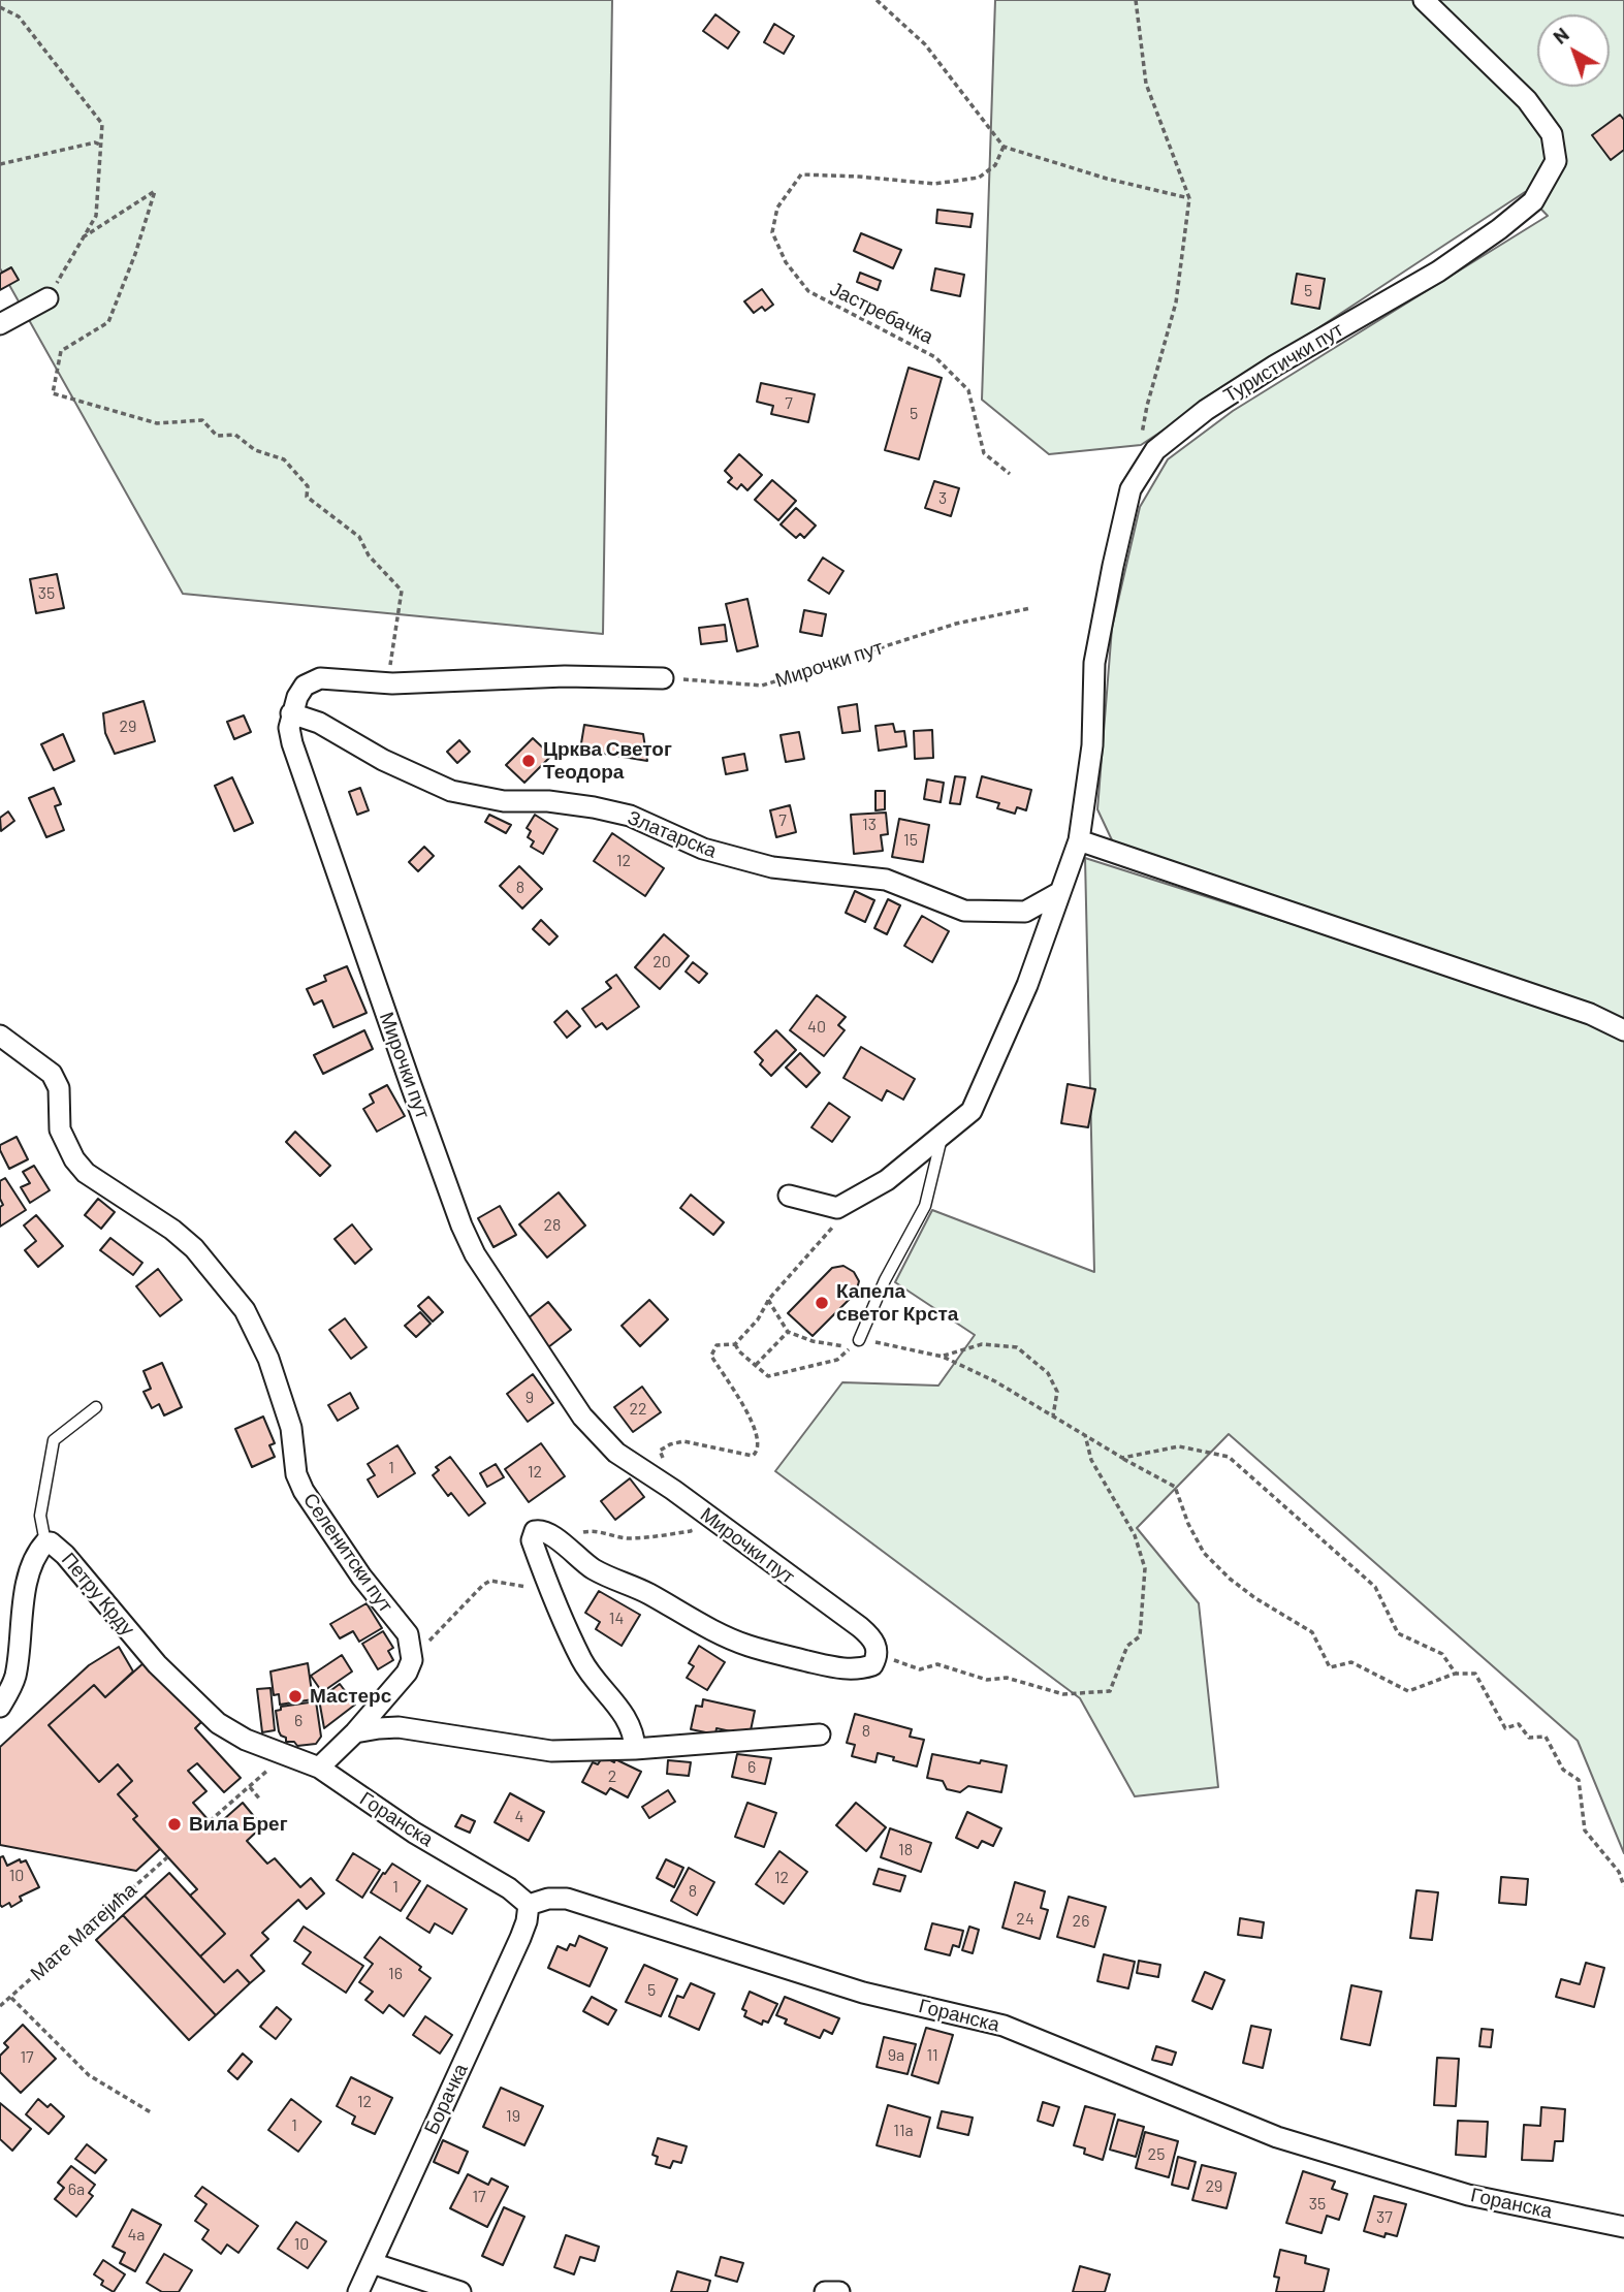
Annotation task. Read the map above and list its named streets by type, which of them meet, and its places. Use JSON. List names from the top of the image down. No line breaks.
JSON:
{"streets":{"street":["Туристички пут","Мирочки пут","Златарска","Селенитски пут","Петру Крду","Горанска","Борачка"],"path":["Јастребачка","Мате Матејића"]},"crossings":[["Туристички пут","Златарска"],["Мирочки пут","Златарска"],["Горанска","Борачка"]],"places":["Црква Светог Теодора","Капела светог Крста","Мастерс","Вила Брег"],"house_numbers":["5","7","5","3","35","29","7","13","15","12","8","20","40","28","9","22","1","12","14","6","8","6","2","4","18","10","12","1","8","24","26","16","5","9a","11","17","12","19","1","11a","25","29","6a","17","35","37","4a","10"],"north":"top left"}
